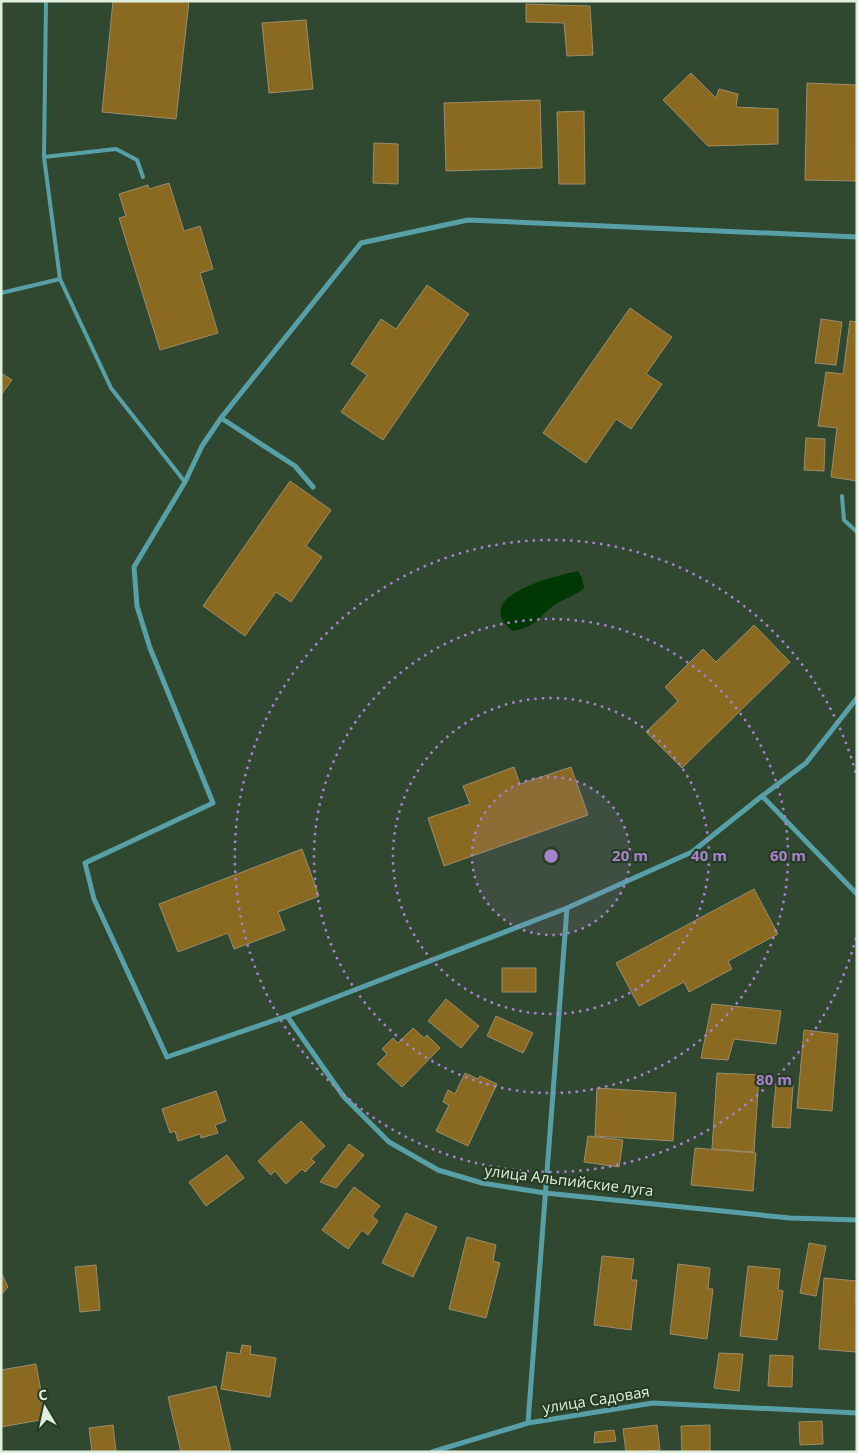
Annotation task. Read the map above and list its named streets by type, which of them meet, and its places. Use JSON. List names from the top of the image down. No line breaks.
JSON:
{"streets":{"street":["улица Альпийские луга","улица Садовая"]},"north":"top","rings":["20 m","40 m","60 m","80 m"]}
